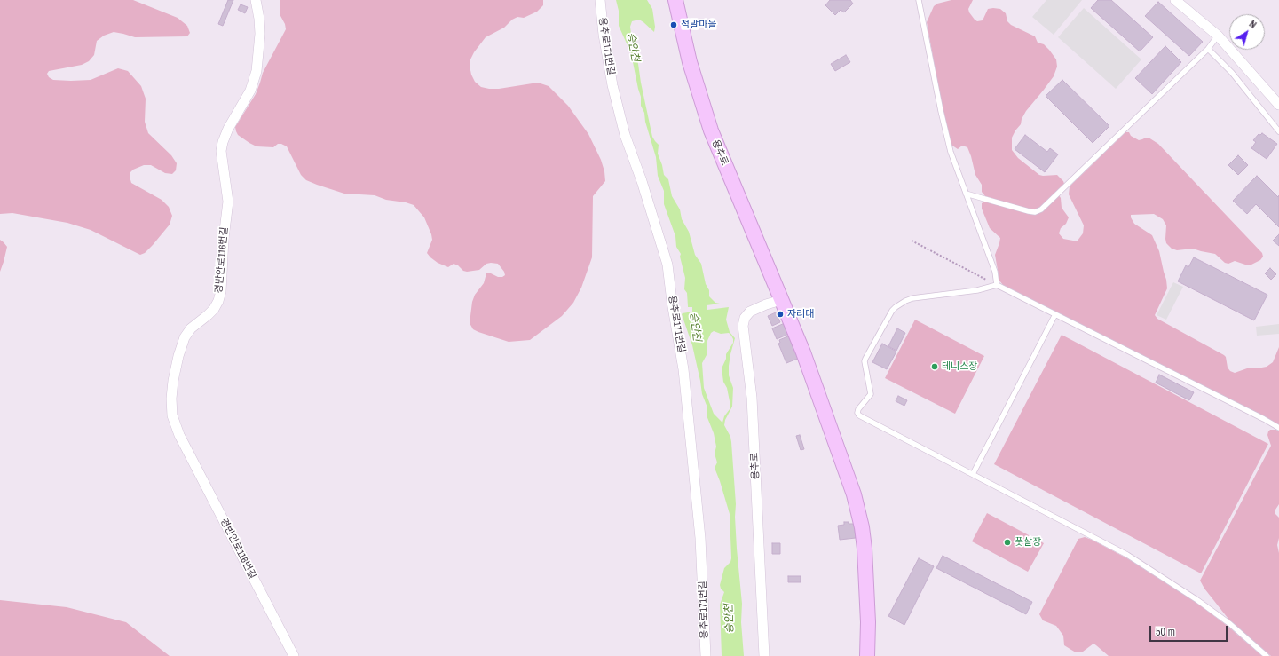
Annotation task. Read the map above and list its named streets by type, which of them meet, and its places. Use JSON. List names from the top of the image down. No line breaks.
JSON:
{"streets":{"street":["용추로171번길","용추로","경반안로116번길"]},"water":["승안천"],"places":["점말마을","자리대","테니스장","풋살장"],"scale_bar":"50 m","north":"top right"}
